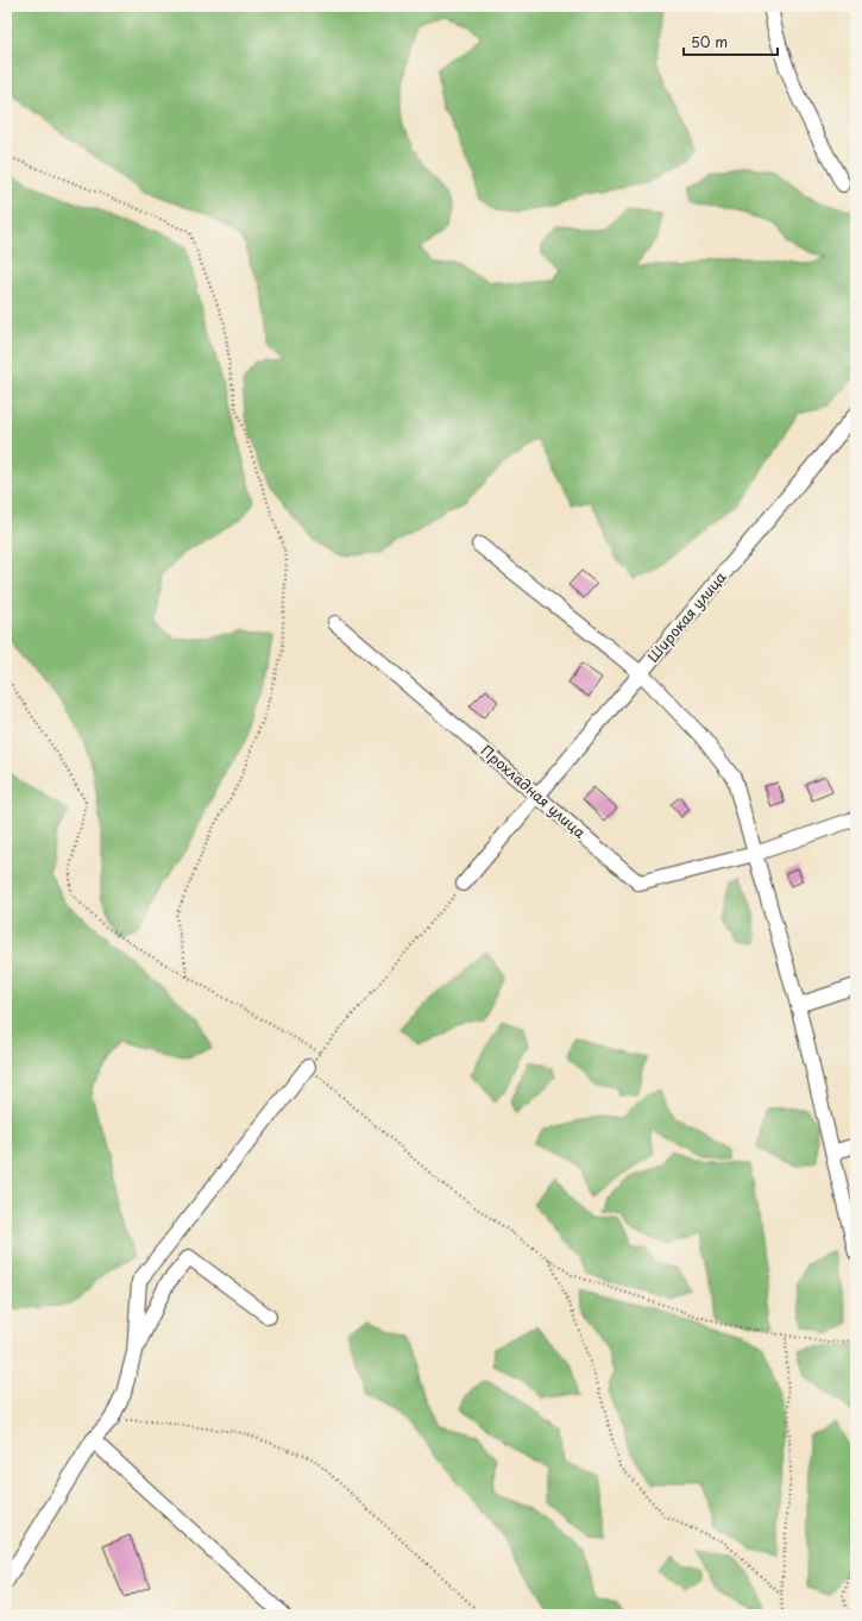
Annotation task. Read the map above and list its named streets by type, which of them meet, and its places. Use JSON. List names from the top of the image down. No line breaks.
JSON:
{"streets":{"street":["Широкая улица","Прохладная улица"]},"crossings":[["Широкая улица","Прохладная улица"]],"scale_bar":"50 m"}
